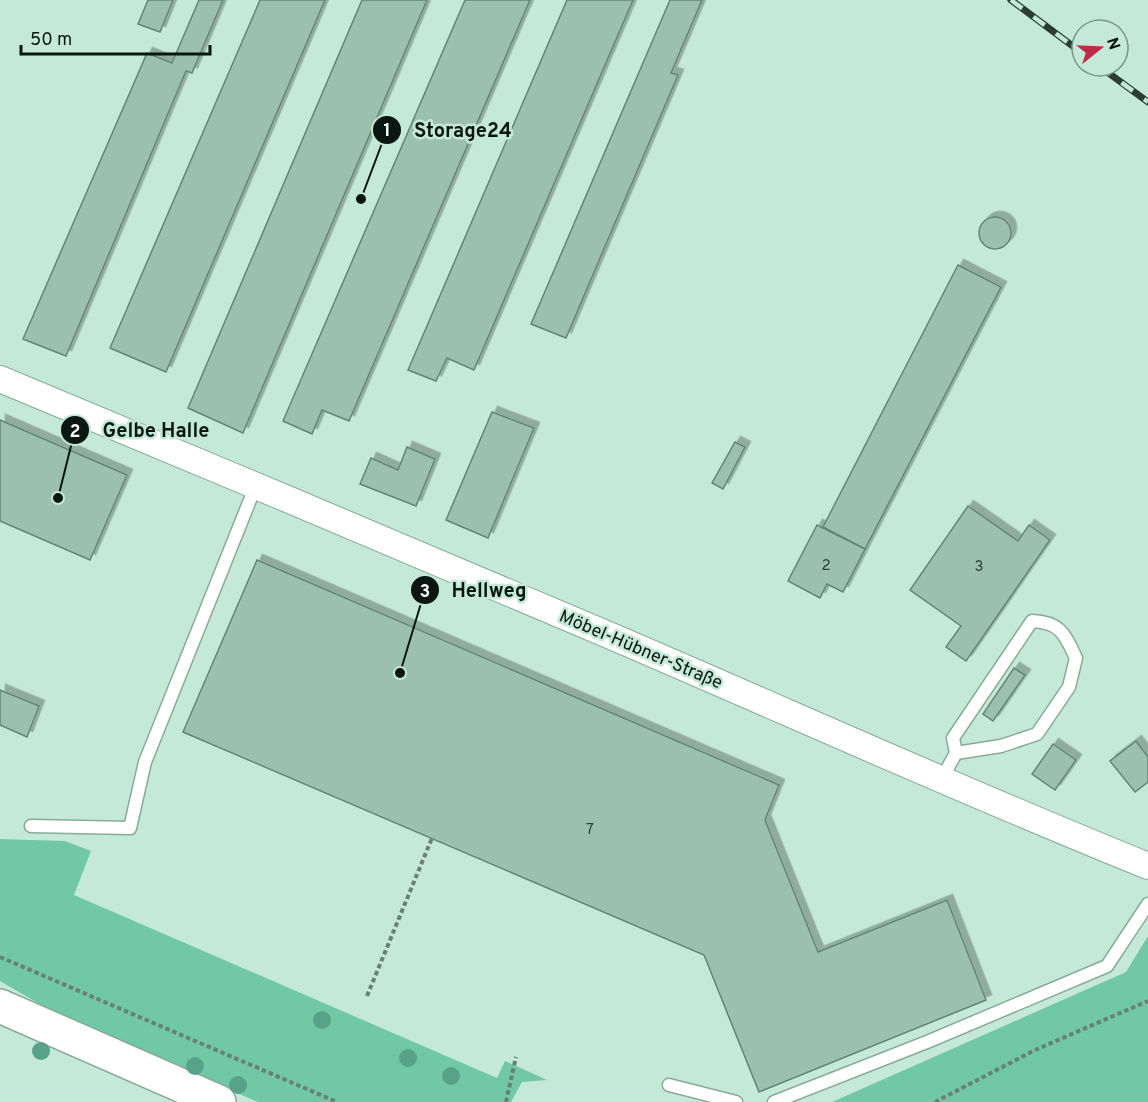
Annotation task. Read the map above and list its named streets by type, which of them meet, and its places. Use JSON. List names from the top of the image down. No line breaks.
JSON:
{"streets":{"street":["Möbel-Hübner-Straße"]},"places":["Storage24","Gelbe Halle","Hellweg"],"house_numbers":["2","3","7"],"scale_bar":"50 m","north":"right"}
